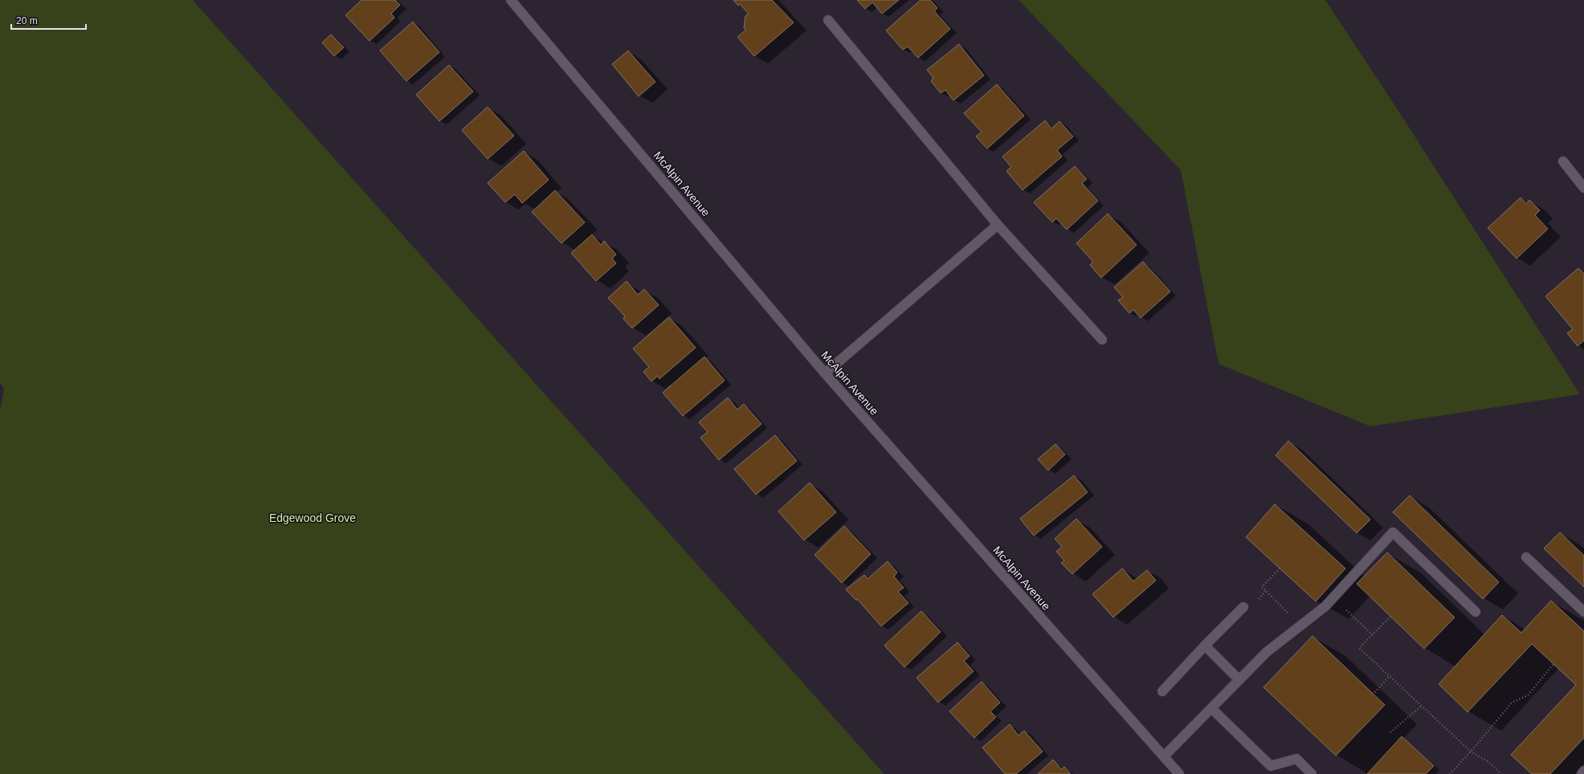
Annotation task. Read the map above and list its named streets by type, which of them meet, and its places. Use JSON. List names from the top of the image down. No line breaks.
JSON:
{"streets":{"street":["McAlpin Avenue"]},"parks":["Edgewood Grove"],"scale_bar":"20 m"}
